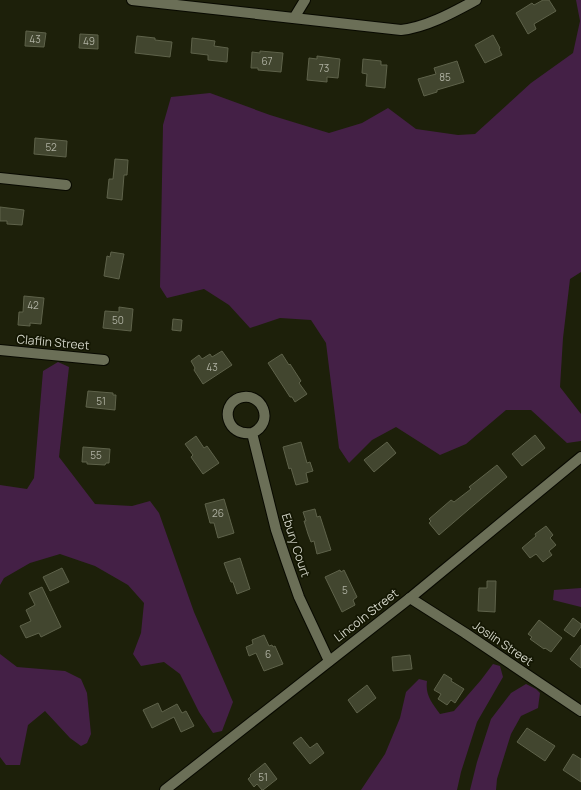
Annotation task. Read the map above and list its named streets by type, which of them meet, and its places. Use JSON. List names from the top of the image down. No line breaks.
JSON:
{"streets":{"street":["Claflin Street","Ebury Court","Lincoln Street","Joslin Street"]},"crossings":[["Ebury Court","Lincoln Street"],["Lincoln Street","Joslin Street"]],"house_numbers":["43","49","67","73","85","52","42","50","43","51","55","26","5","6","51"]}
